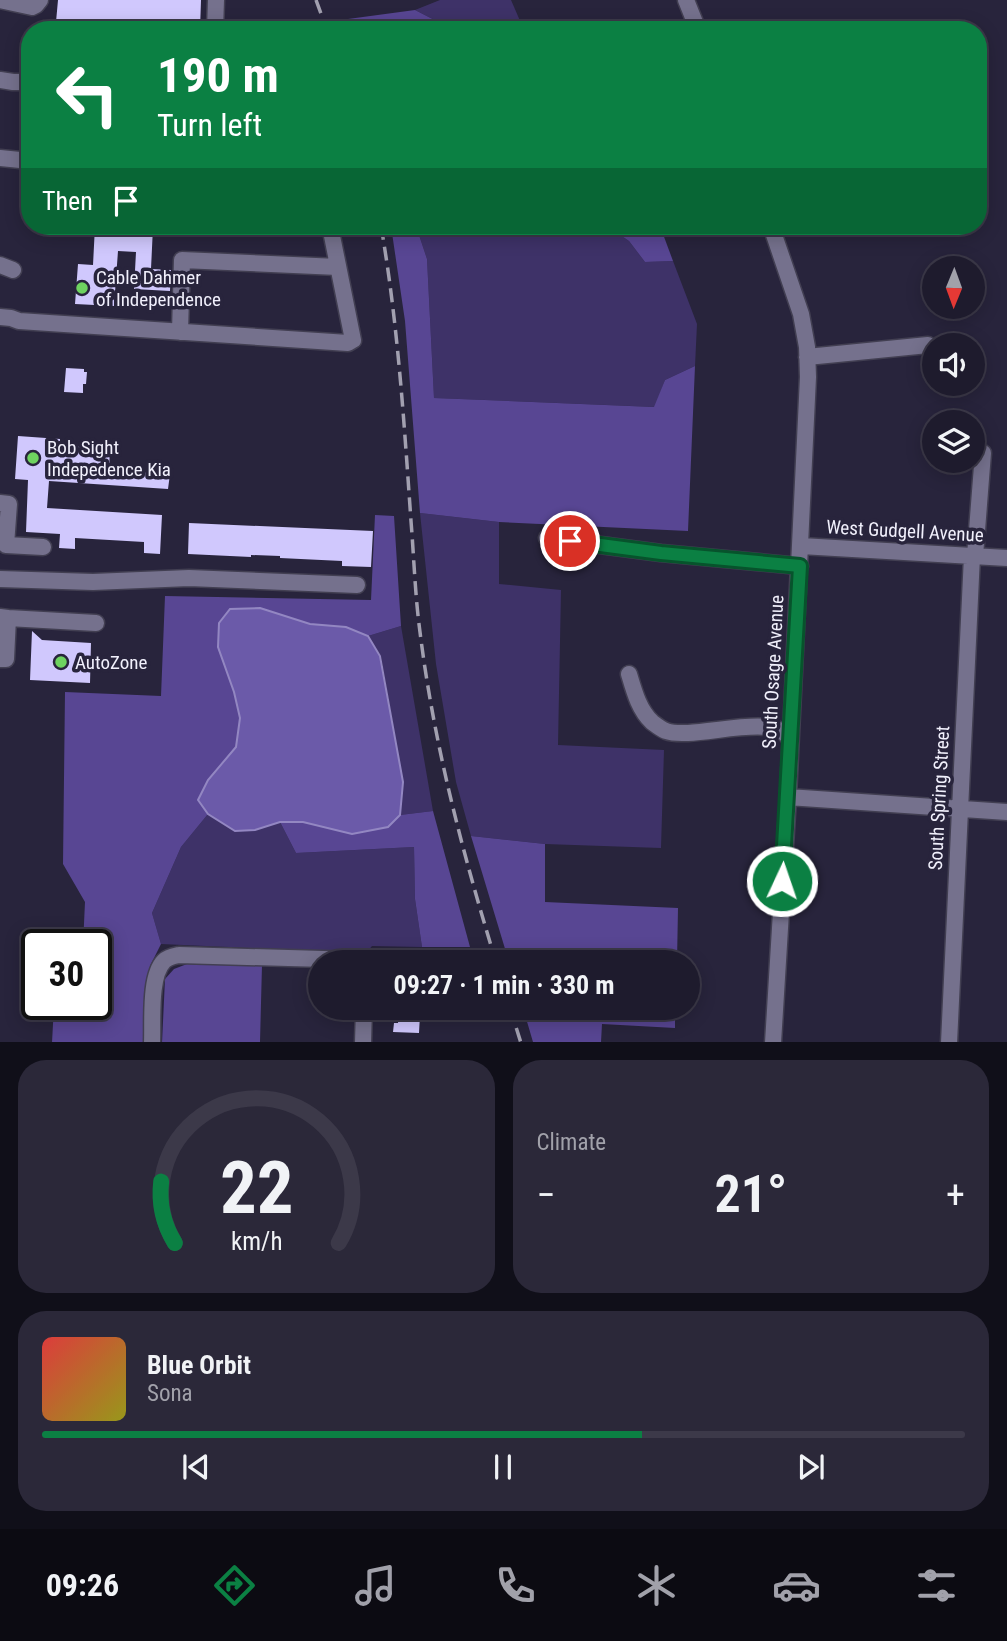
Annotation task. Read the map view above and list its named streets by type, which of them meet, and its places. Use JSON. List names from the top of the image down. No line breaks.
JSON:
{"streets":{"street":["West Gudgell Avenue","South Osage Avenue","South Spring Street"]},"crossings":[["West Gudgell Avenue","South Osage Avenue"],["West Gudgell Avenue","South Spring Street"]],"places":["Cable Dahmer of Independence","Bob Sight Indepedence Kia","AutoZone"],"north":"bottom","page":{"turn":["190 m","Turn left"],"then":"Then","limit":"30","trip":"09:27 · 1 min · 330 m","tile":"Climate","heat":["−","21°","+"],"song":["Blue Orbit","Sona"],"tabs":"09:26","gauge":["22","km/h"]}}
